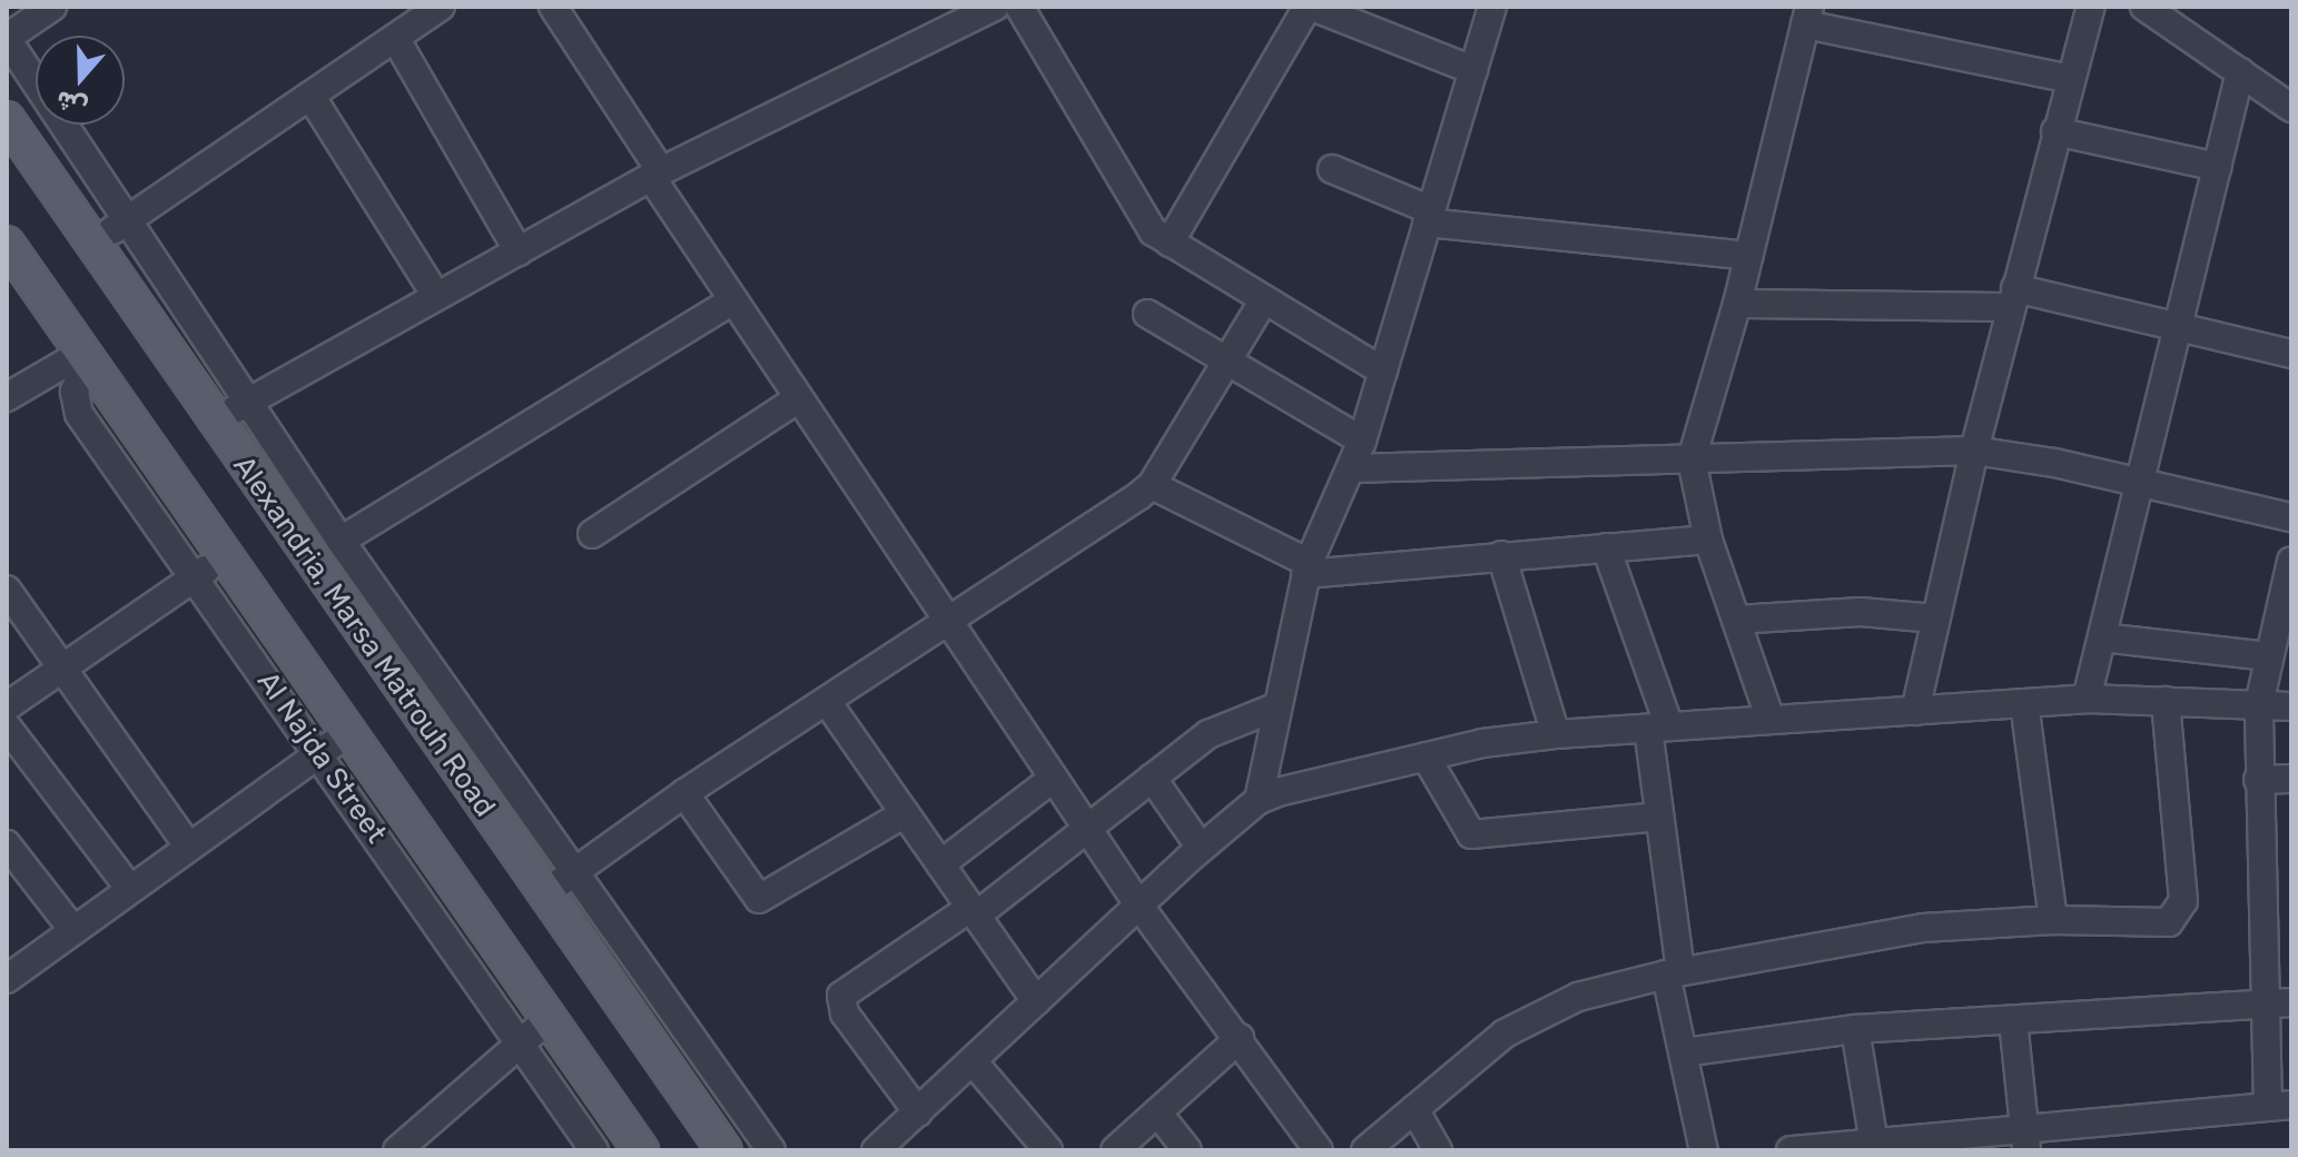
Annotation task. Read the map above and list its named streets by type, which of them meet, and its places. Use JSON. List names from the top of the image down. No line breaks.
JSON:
{"streets":{"main road":["Alexandria, Marsa Matrouh Road"],"street":["Al Najda Street"]},"north":"bottom"}
